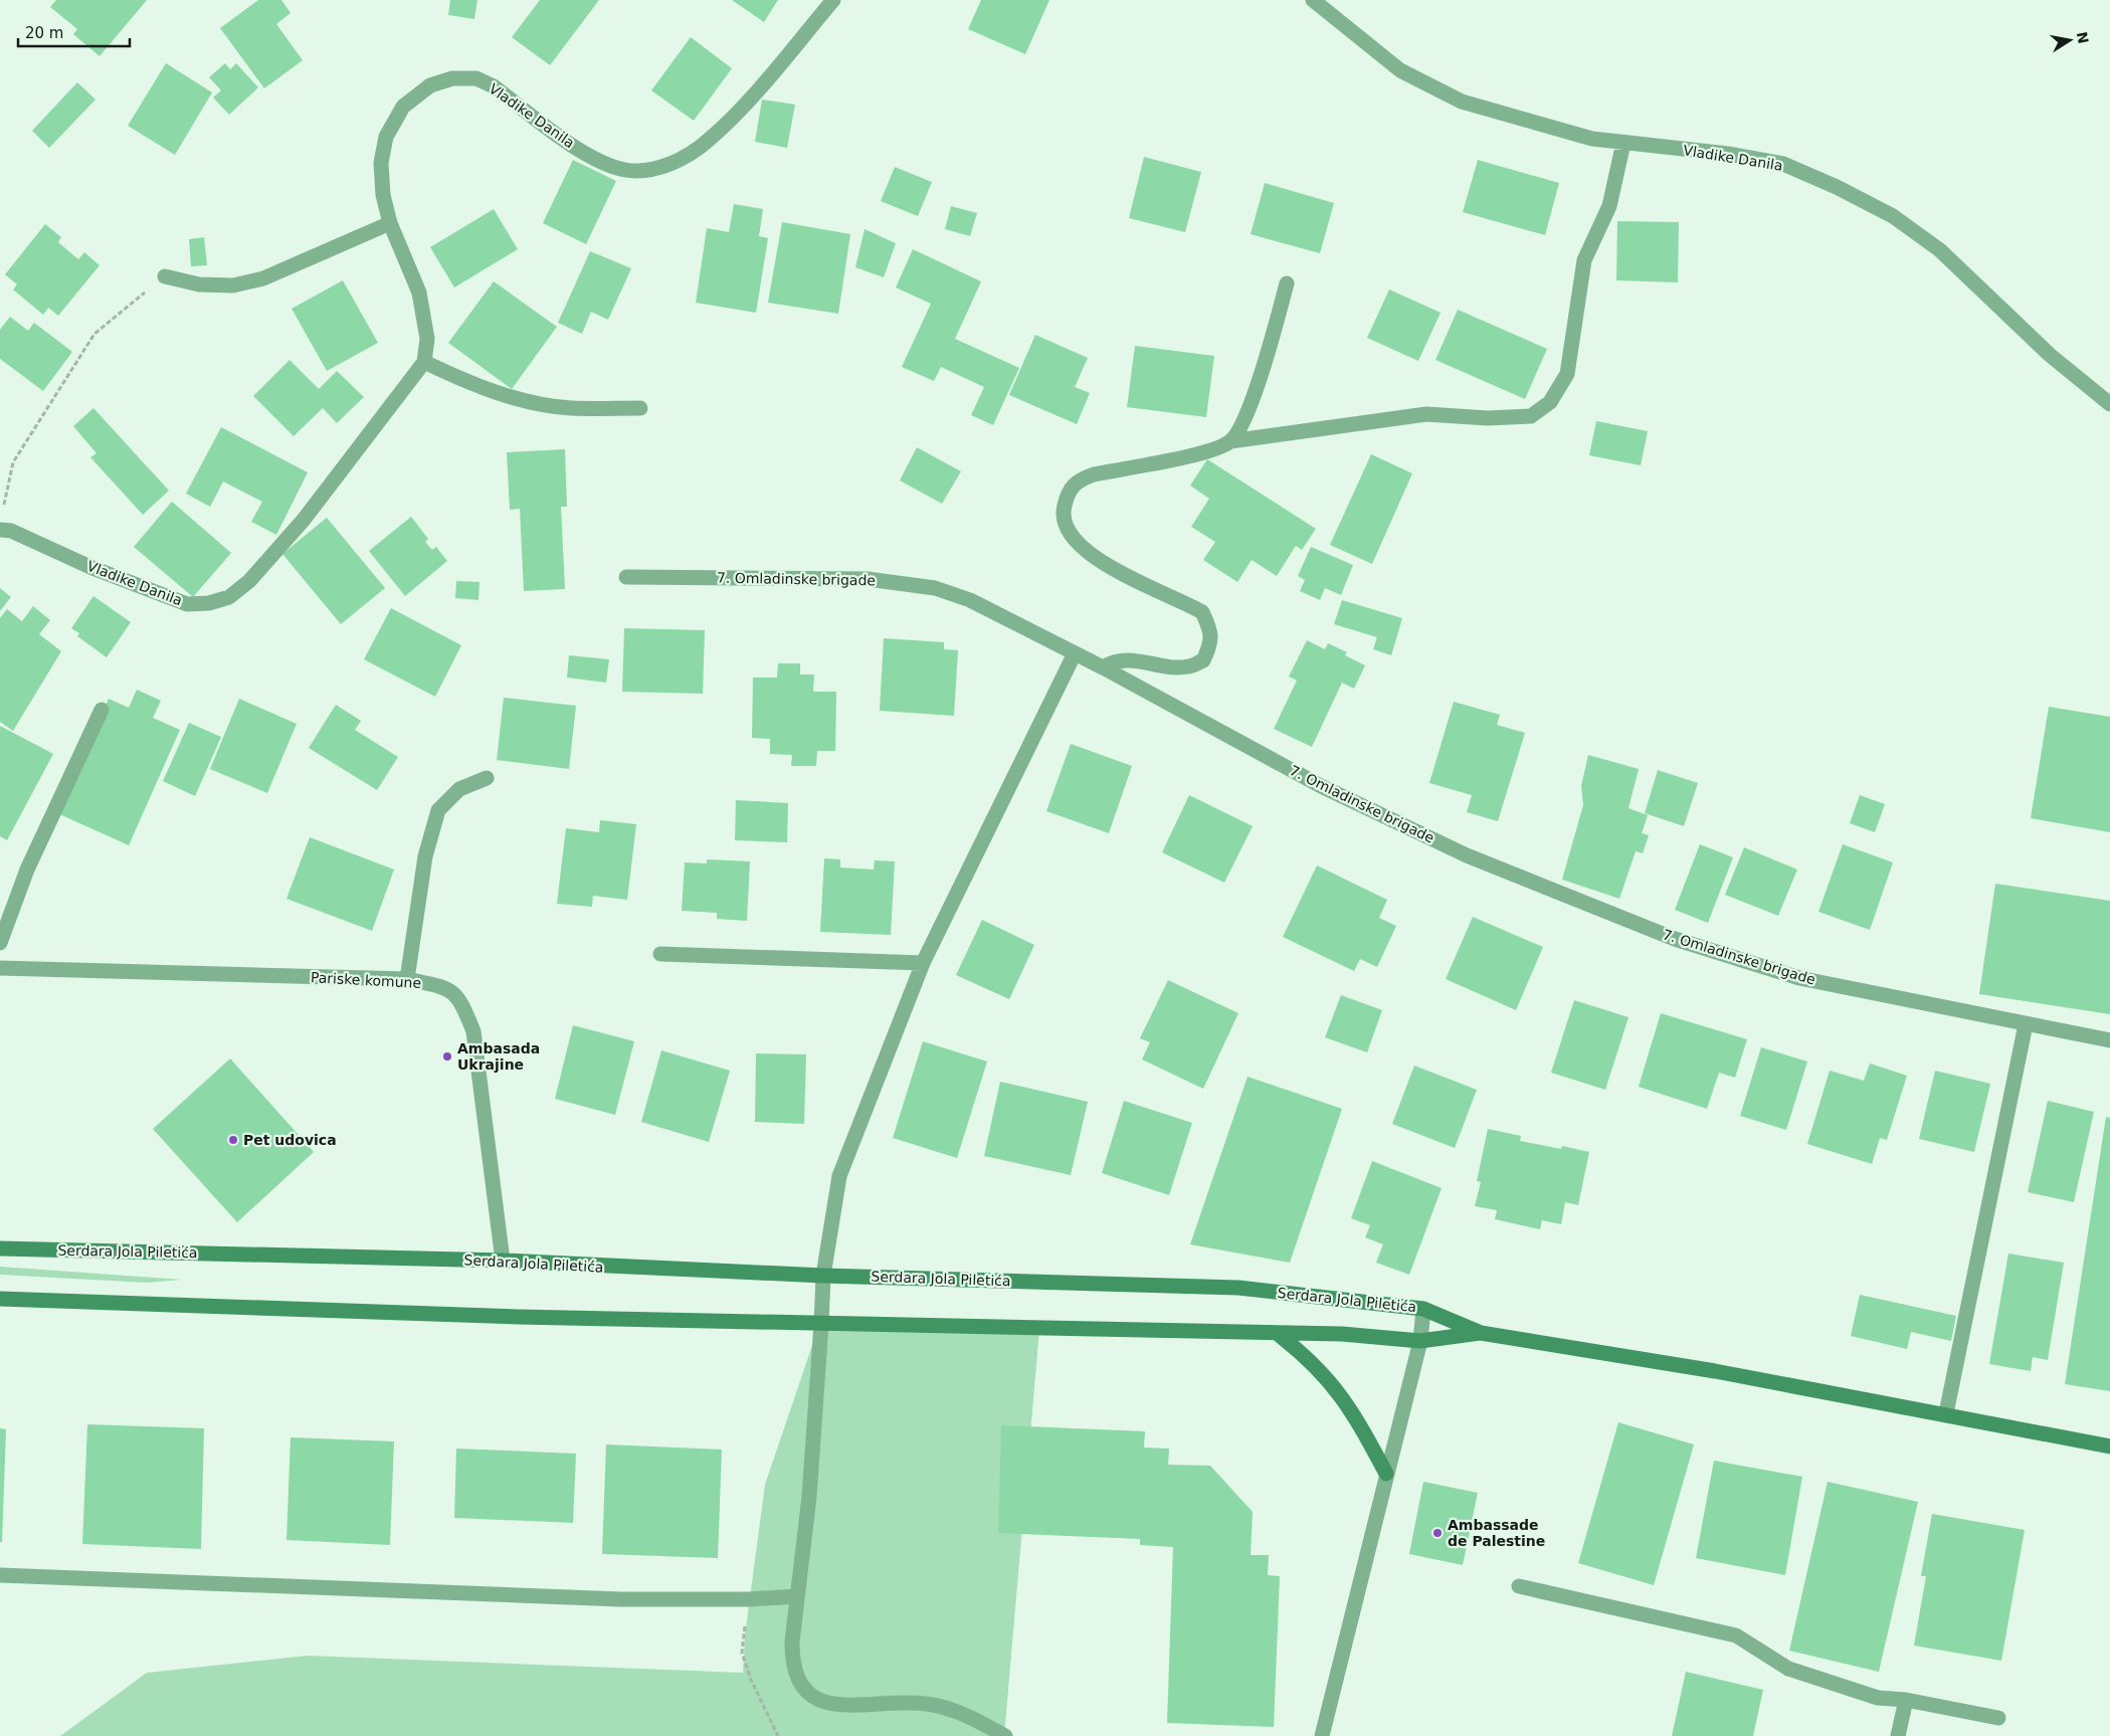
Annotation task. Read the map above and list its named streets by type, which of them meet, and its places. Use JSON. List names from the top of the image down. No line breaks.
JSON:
{"streets":{"main road":["Serdara Jola Piletića"],"street":["Vladike Danila","7. Omladinske brigade","Pariske komune"]},"crossings":[["Pariske komune","Serdara Jola Piletića"]],"places":["Ambasada Ukrajine","Pet udovica","Ambassade de Palestine"],"scale_bar":"20 m","north":"right"}
